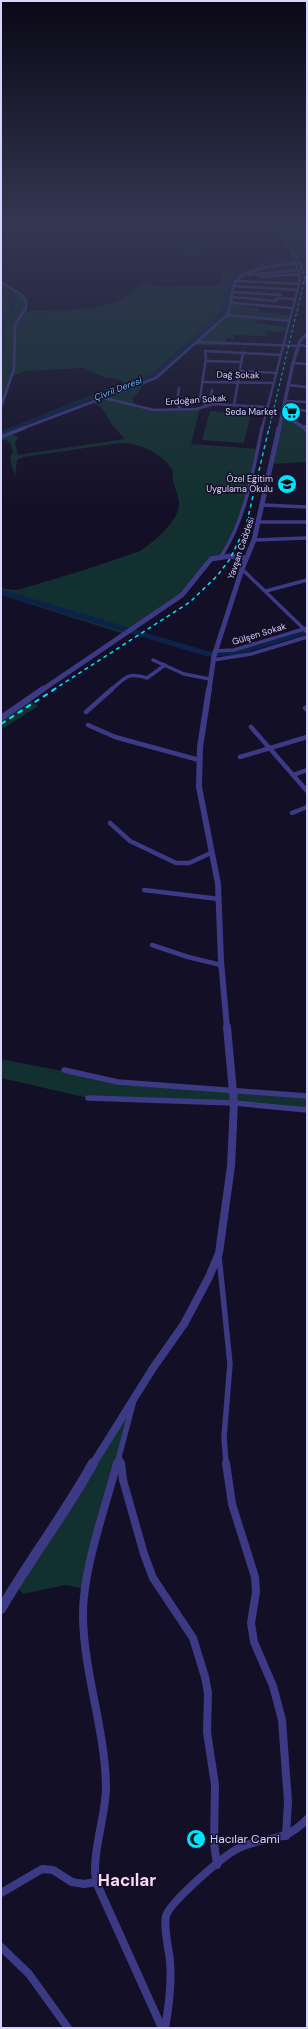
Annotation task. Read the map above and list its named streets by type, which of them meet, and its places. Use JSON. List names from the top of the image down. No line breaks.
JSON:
{"streets":{"street":["Dağ Sokak","Erdoğan Sokak","Yavşan Caddesi","Gülşen Sokak"]},"crossings":[["Yavşan Caddesi","Gülşen Sokak"]],"districts":["Hacılar"],"water":["Çivril Deresi"],"places":{"supermarket":["Seda Market"],"school or university":["Özel Eğitim Uygulama Okulu"],"mosque":["Hacılar Cami"]}}
